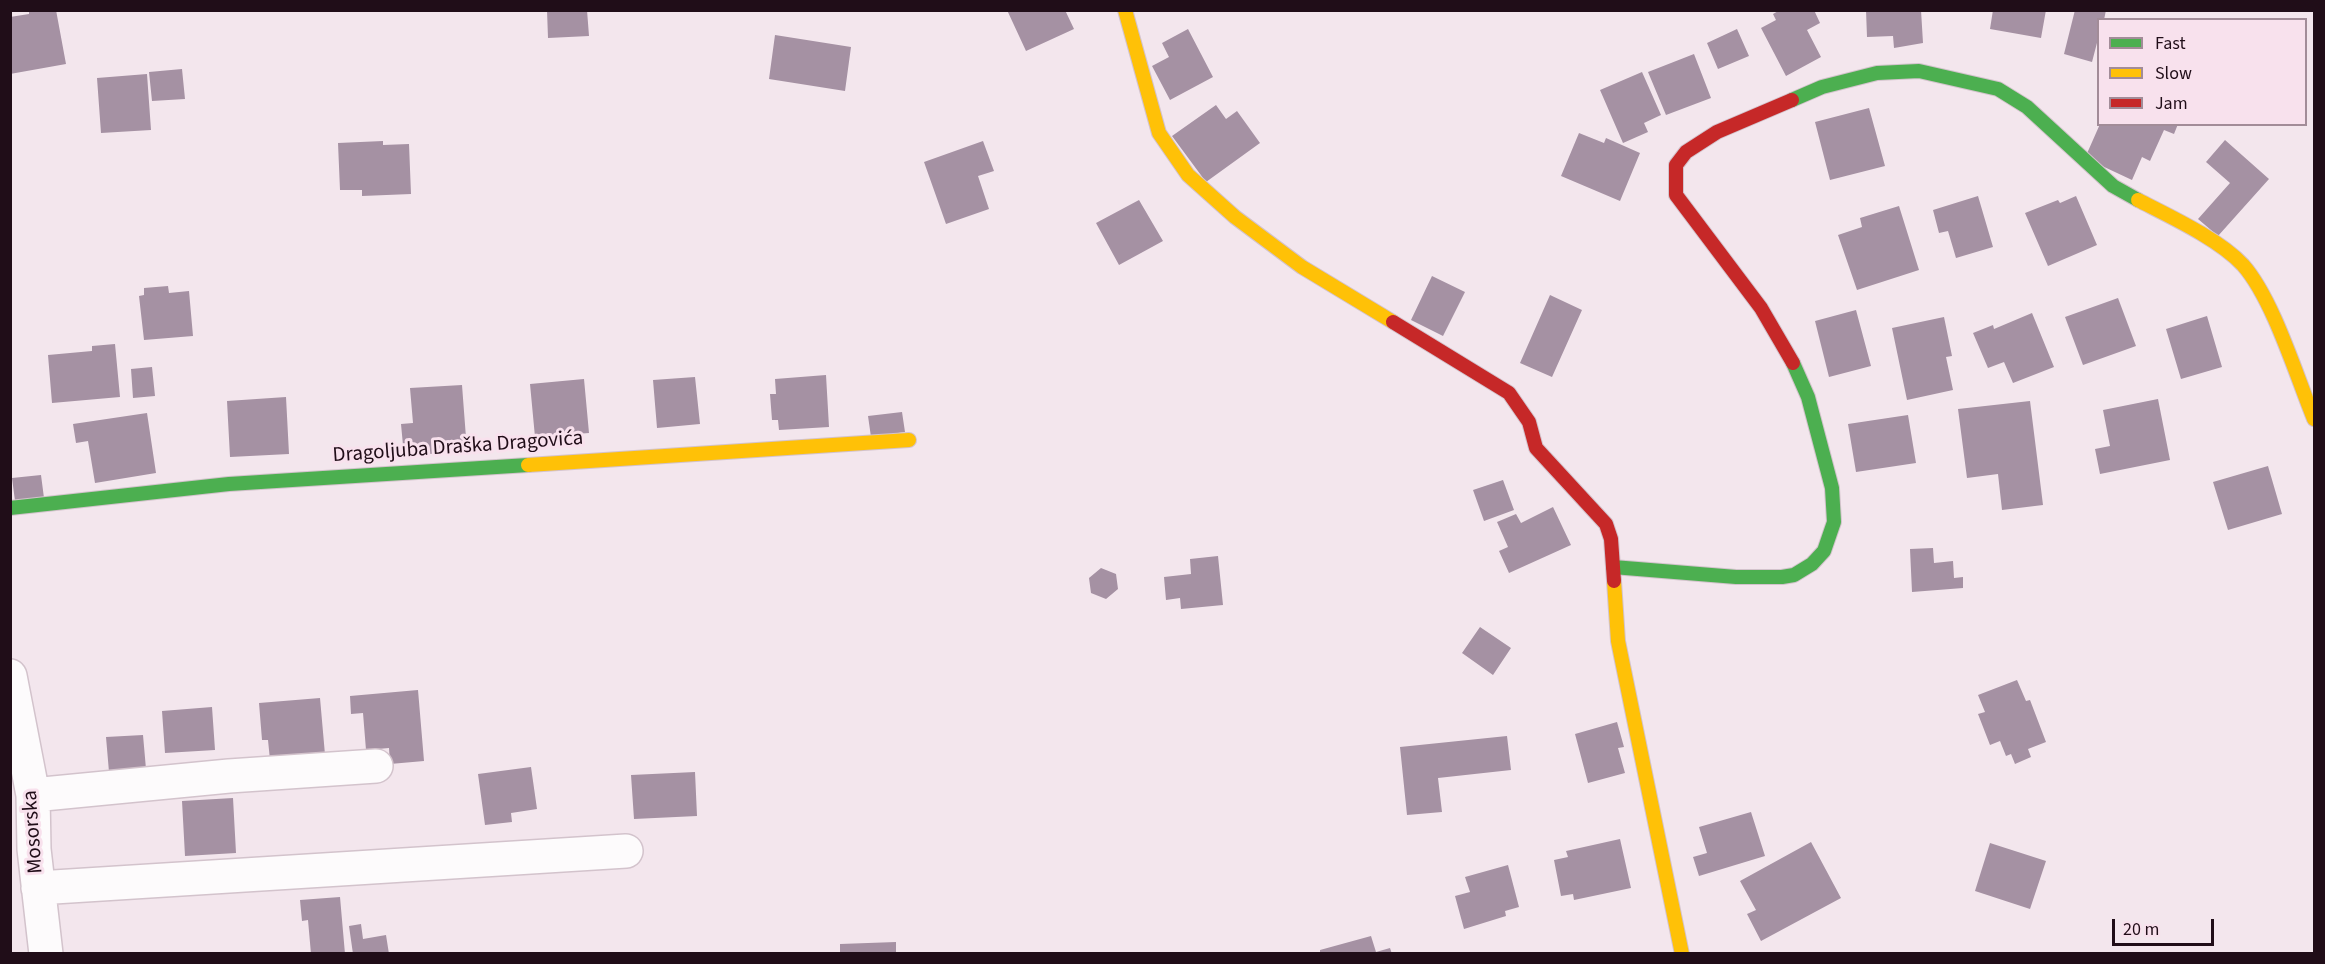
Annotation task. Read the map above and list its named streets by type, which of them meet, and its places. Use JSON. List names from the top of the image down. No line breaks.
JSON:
{"streets":{"street":["Dragoljuba Draška Dragovića","Mosorska"]},"legend":["Fast","Slow","Jam"],"scale_bar":"20 m"}
